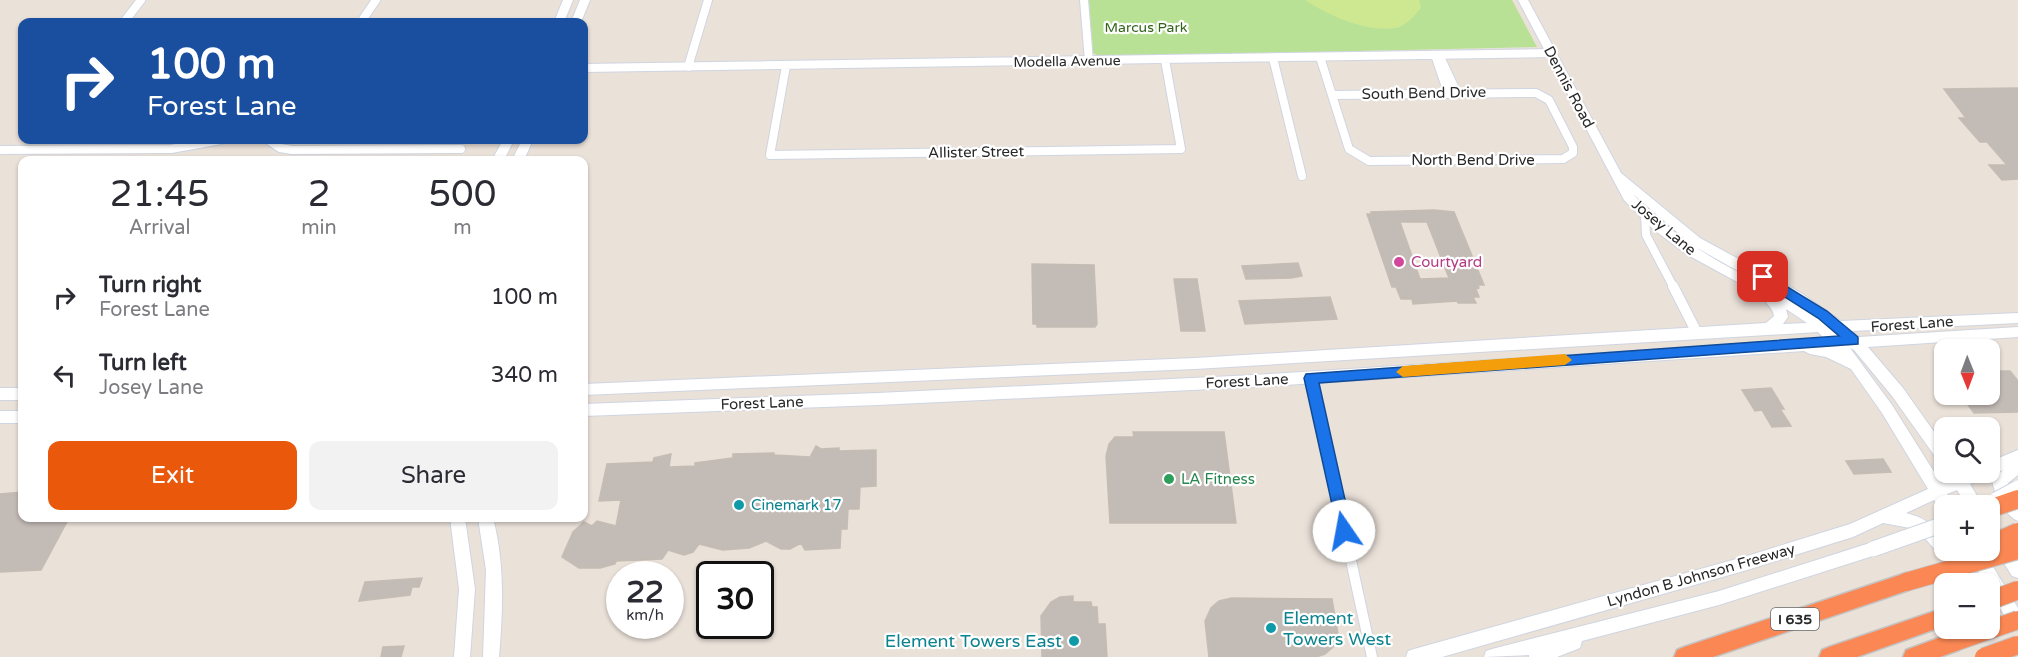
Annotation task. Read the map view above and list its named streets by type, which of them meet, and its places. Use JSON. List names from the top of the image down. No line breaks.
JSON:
{"streets":{"highway":["I 635"],"main road":["Dennis Road","Josey Lane","Forest Lane","Lyndon B Johnson Freeway"],"street":["Modella Avenue","South Bend Drive","Allister Street","North Bend Drive"]},"crossings":[["Modella Avenue","Dennis Road"],["Modella Avenue","Allister Street"],["Dennis Road","Josey Lane"],["South Bend Drive","North Bend Drive"],["Josey Lane","Forest Lane"]],"parks":["Marcus Park"],"places":["Courtyard","LA Fitness","Cinemark 17","Element Towers West","Element Towers East"],"north":"bottom","page":{"turn":["100 m","Forest Lane"],"eta":["21:45","Arrival","2","min","500","m"],"list":[{"name":"Turn right","note":"Forest Lane","value":"100 m"},{"name":"Turn left","note":"Josey Lane","value":"340 m"}],"map_buttons":["+","−"],"buttons":["Exit","Share"],"speed":"22 km/h","limit":"30"}}
